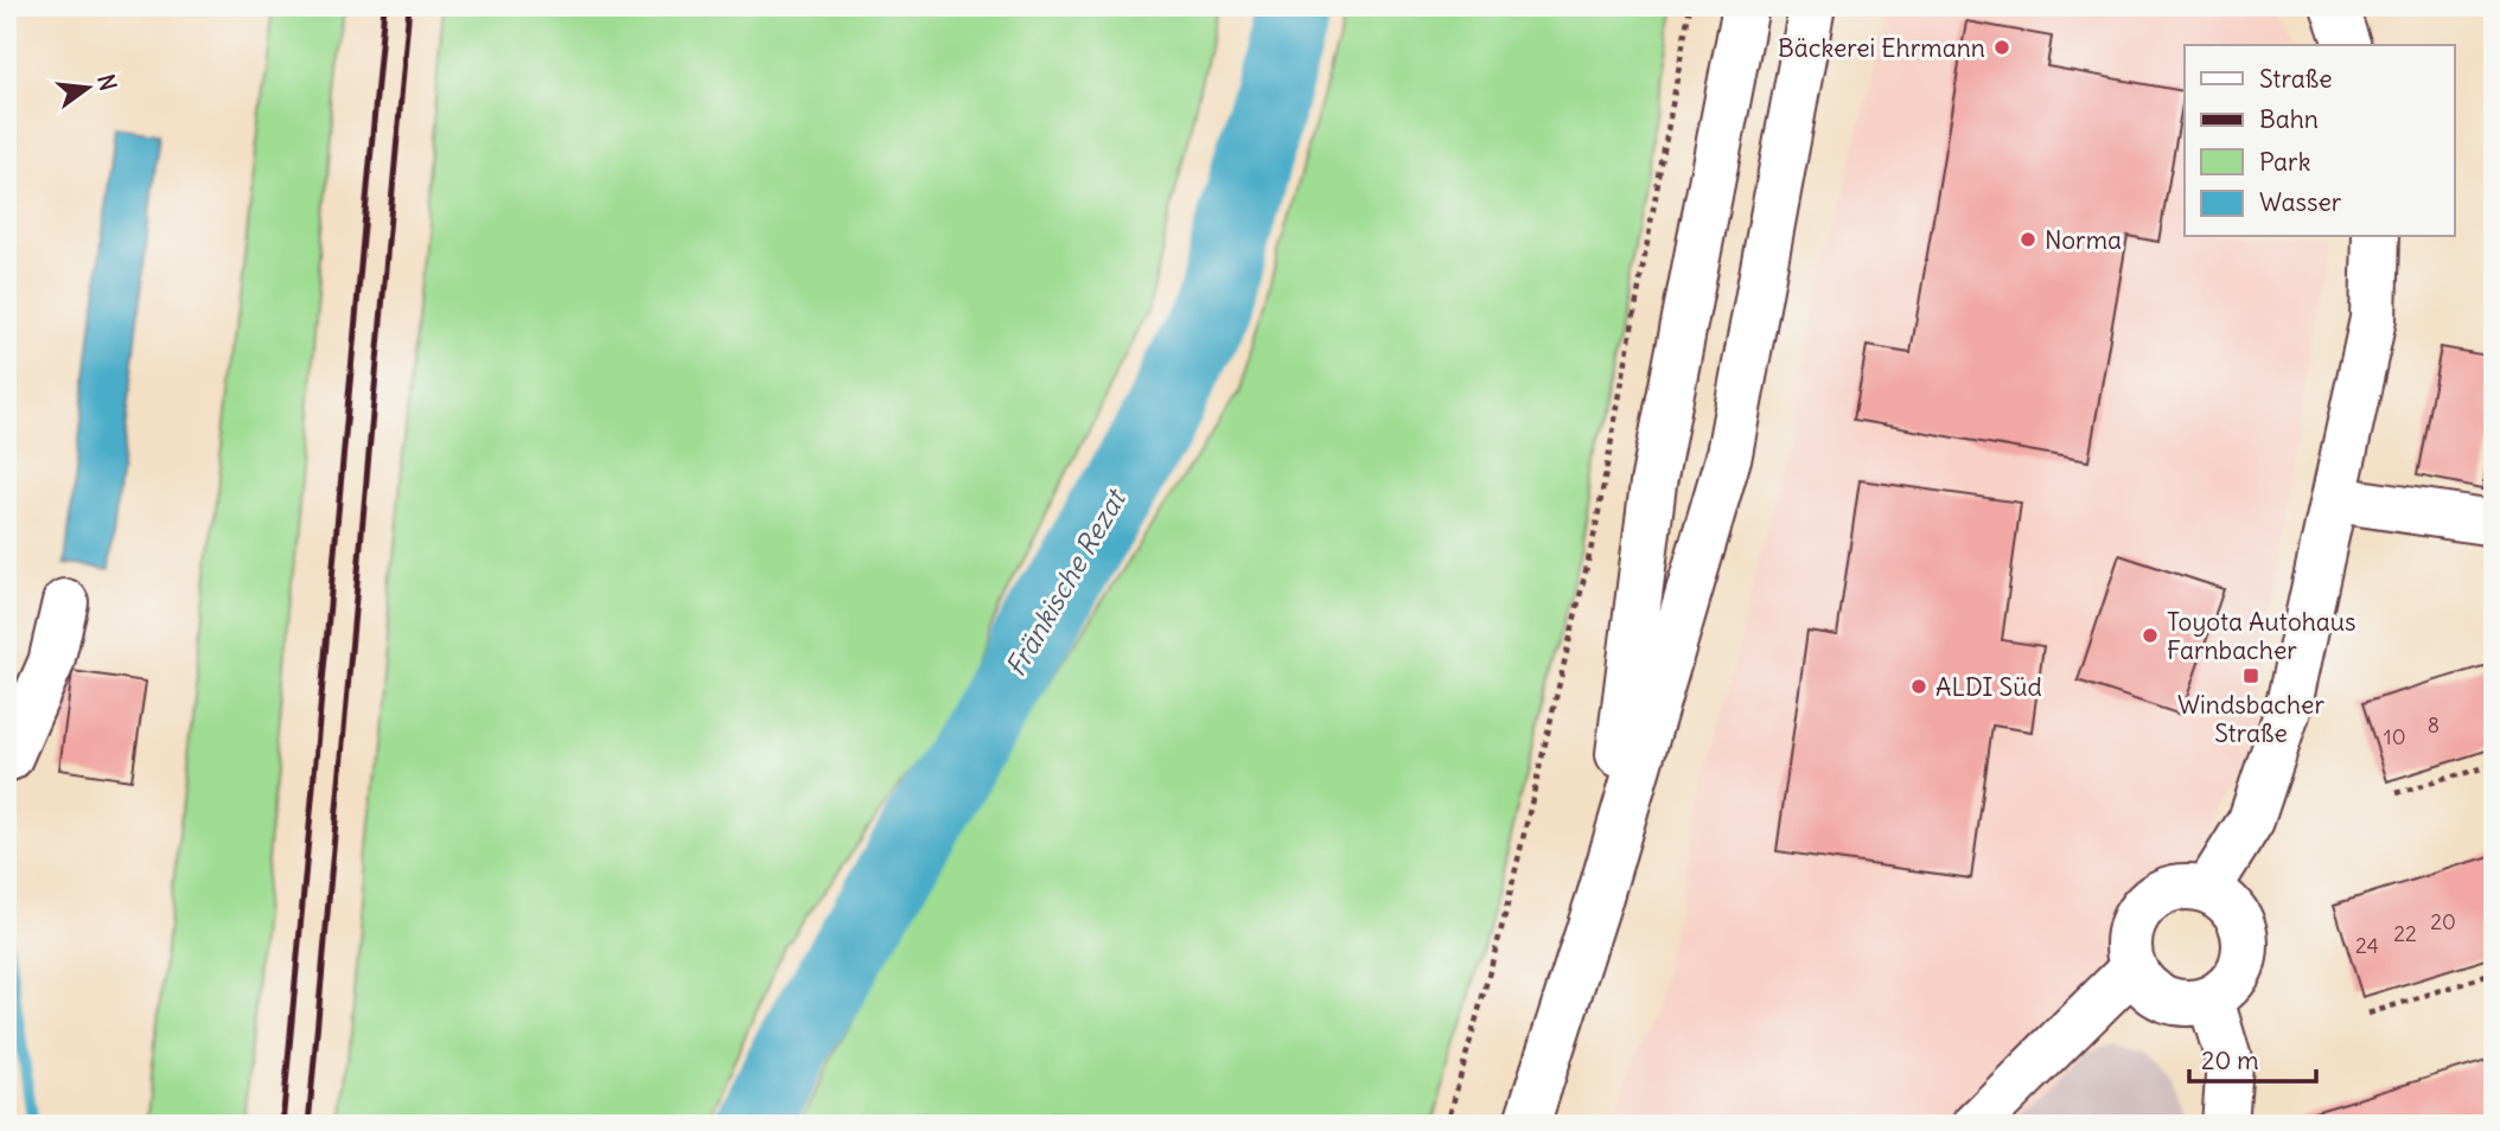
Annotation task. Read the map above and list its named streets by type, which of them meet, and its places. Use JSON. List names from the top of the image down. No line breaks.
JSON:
{"water":["Fränkische Rezat"],"places":{"other":["Bäckerei Ehrmann","Norma","Toyota Autohaus Farnbacher","ALDI Süd"],"transit":["Windsbacher Straße"]},"house_numbers":["8","10","20","22","24"],"legend":["Straße","Bahn","Park","Wasser"],"scale_bar":"20 m","north":"right"}
